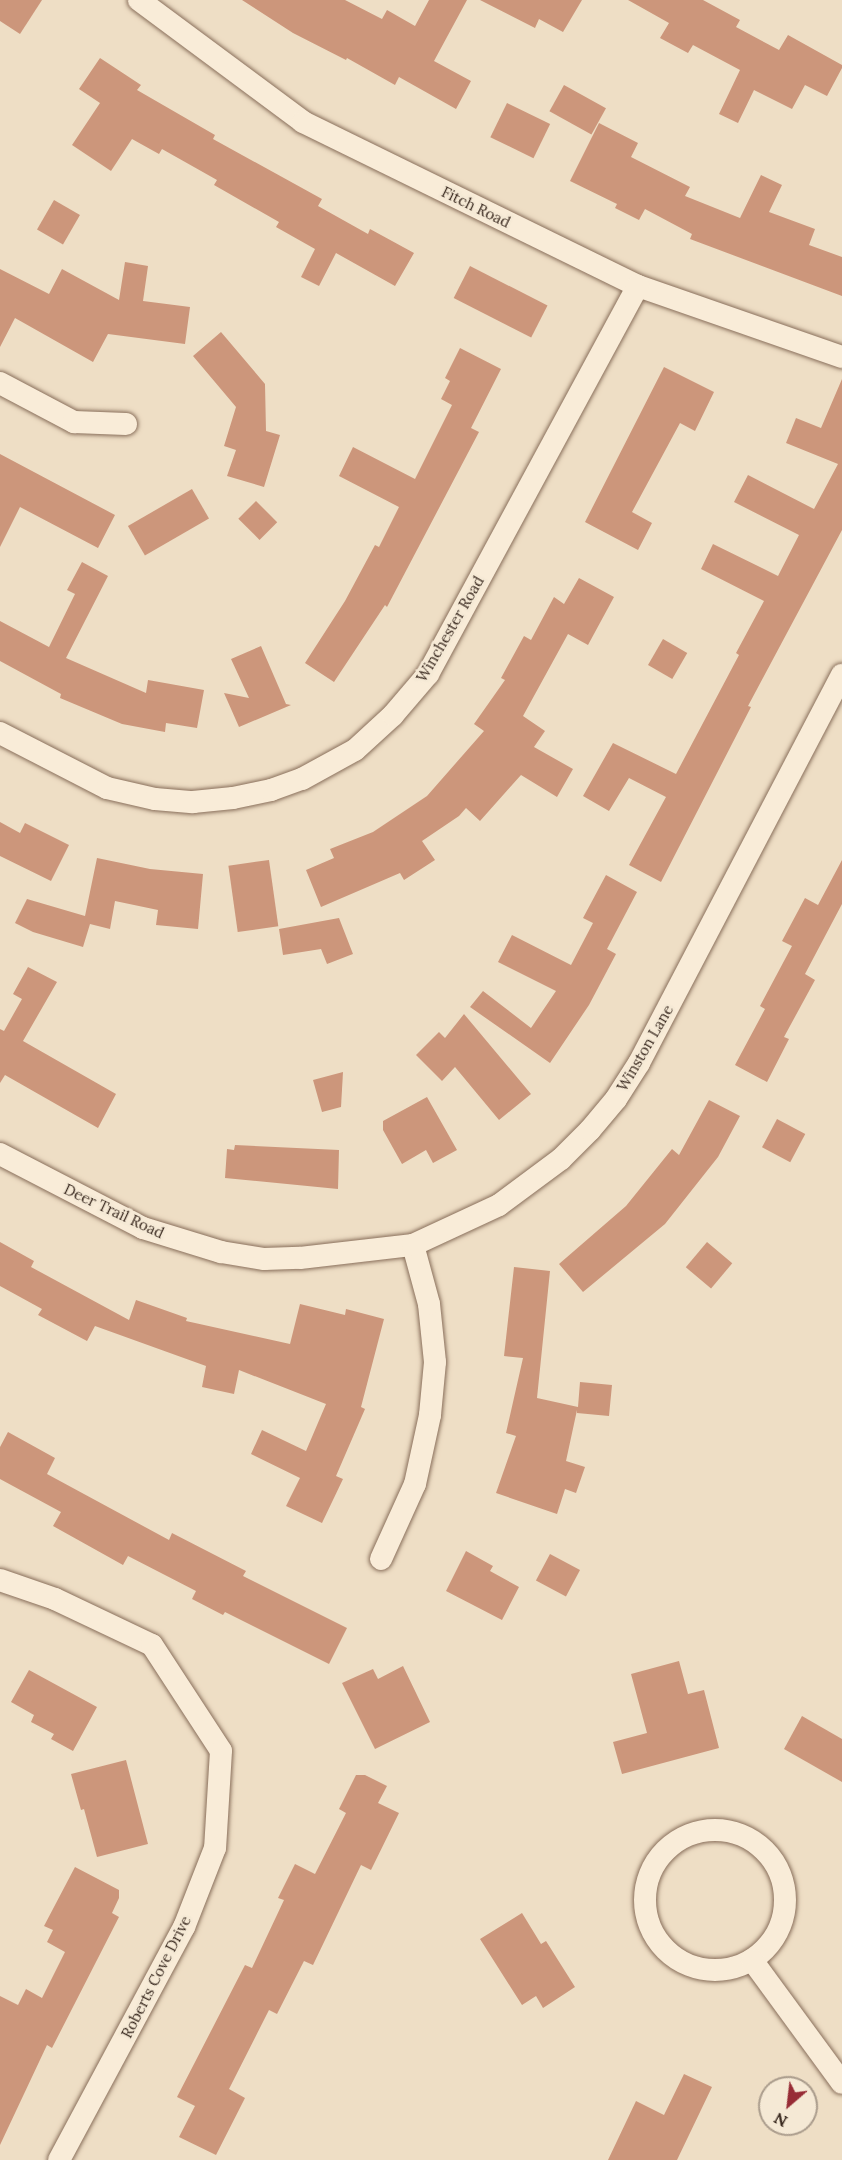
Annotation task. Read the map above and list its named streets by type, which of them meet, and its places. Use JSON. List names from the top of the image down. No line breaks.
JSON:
{"streets":{"street":["Fitch Road","Winchester Road","Winston Lane","Deer Trail Road","Roberts Cove Drive"]},"crossings":[["Fitch Road","Winchester Road"],["Winston Lane","Deer Trail Road"]],"north":"bottom left"}
